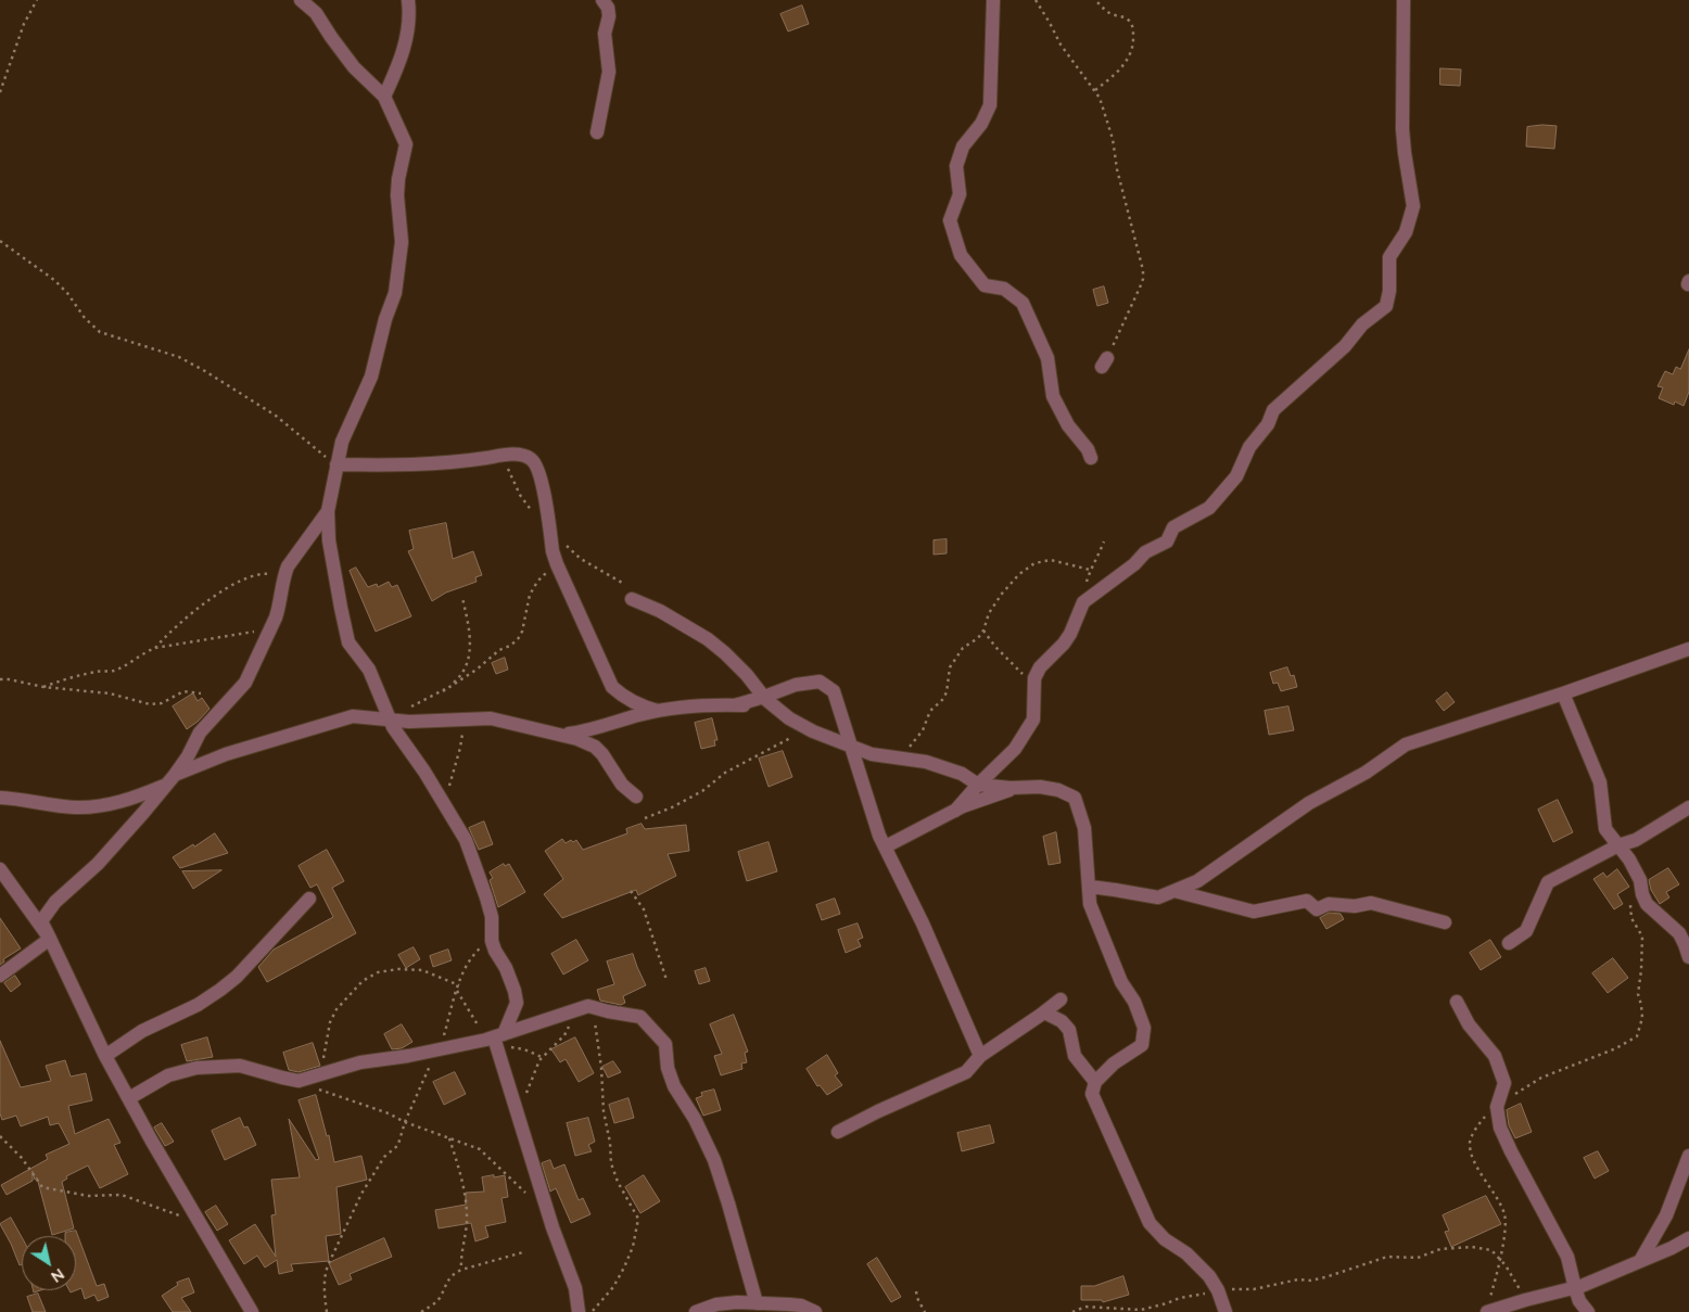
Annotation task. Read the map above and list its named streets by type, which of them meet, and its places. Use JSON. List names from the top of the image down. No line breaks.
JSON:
{"north":"bottom right"}
